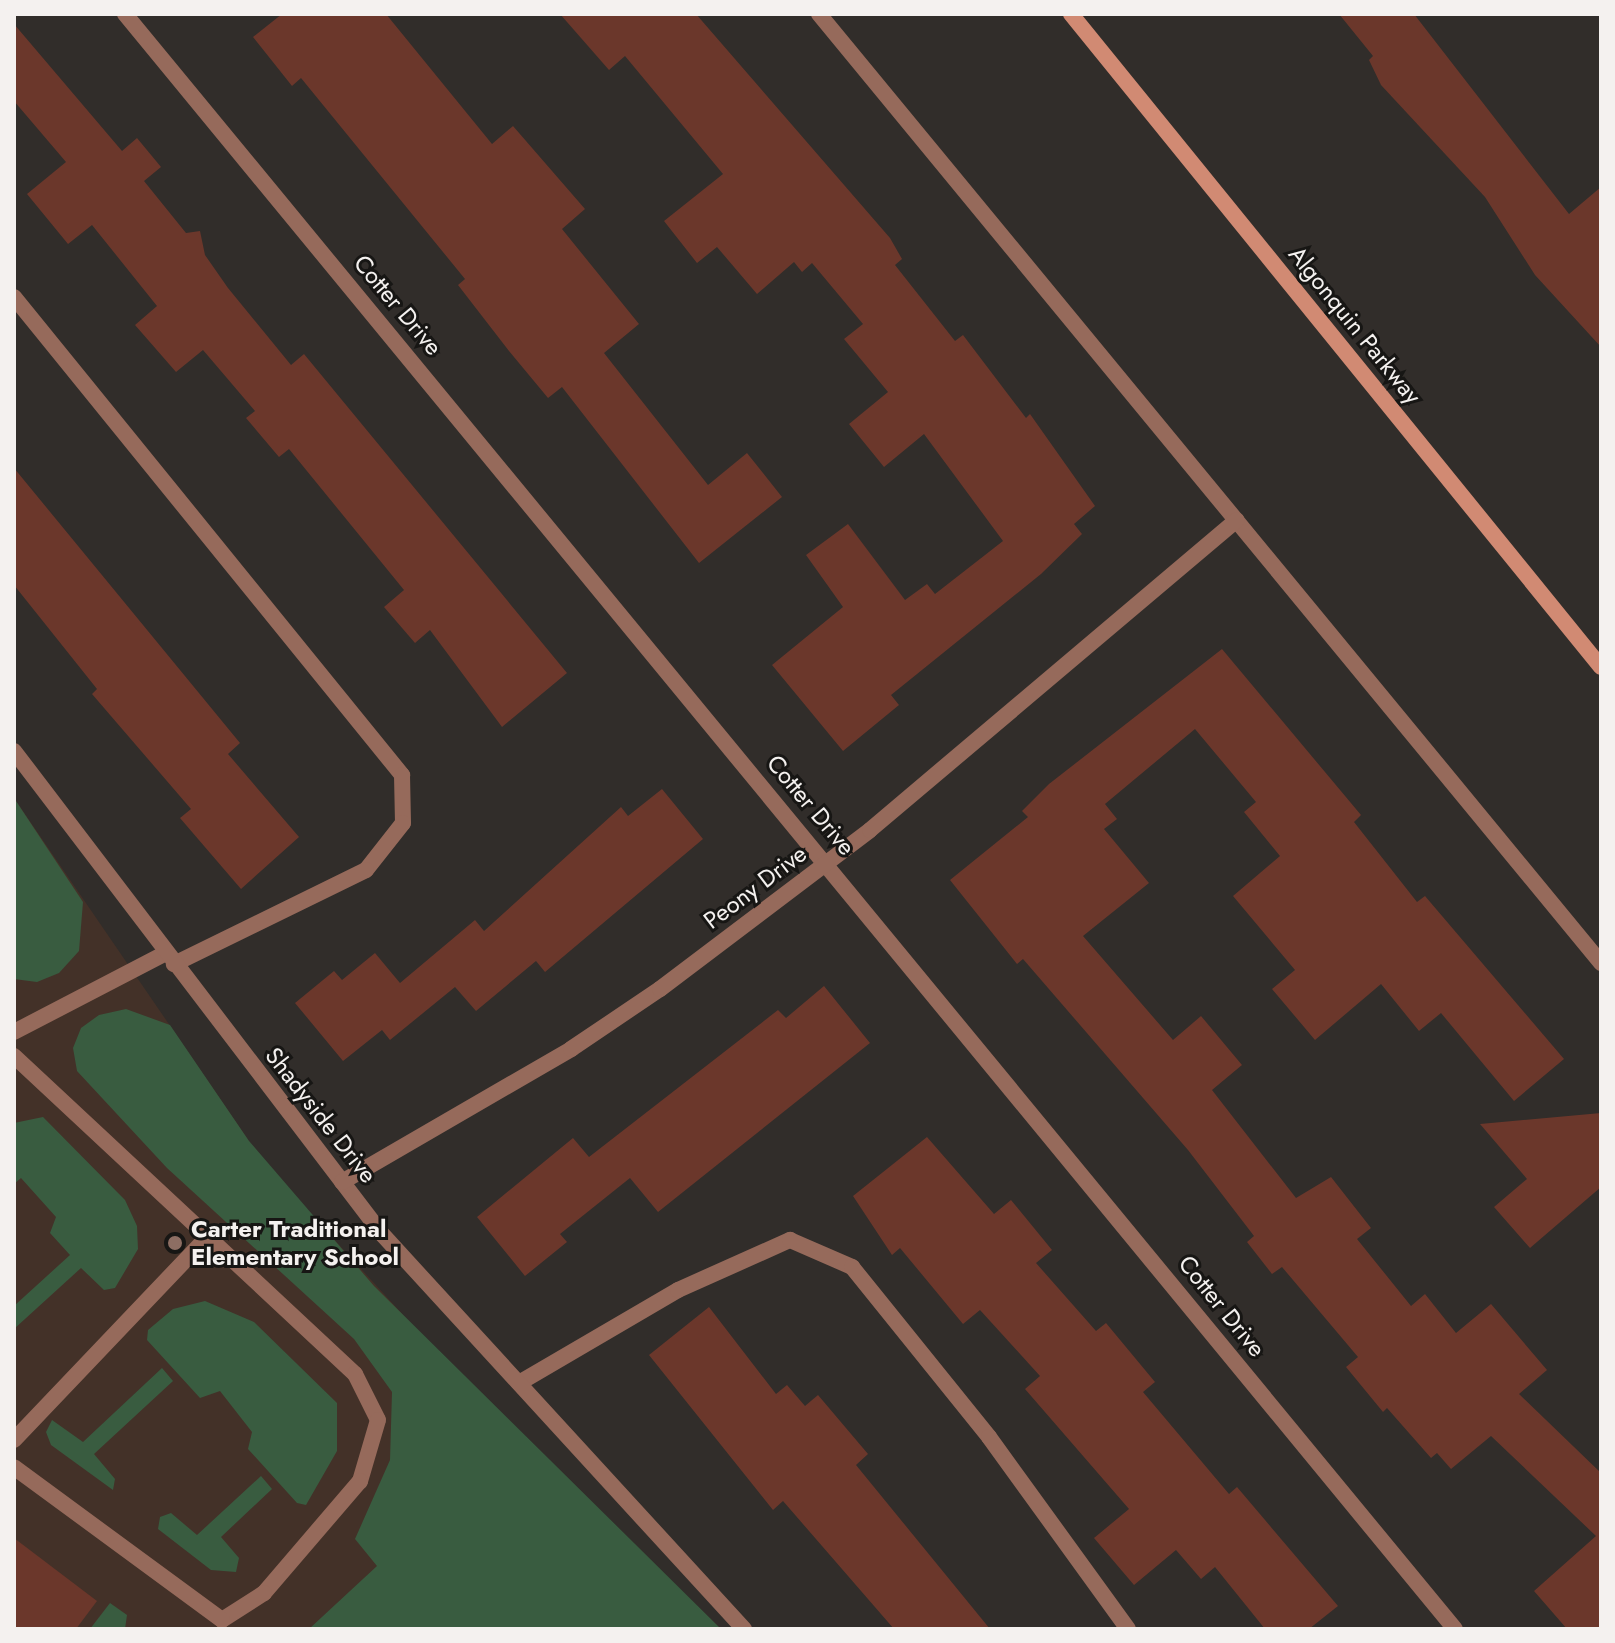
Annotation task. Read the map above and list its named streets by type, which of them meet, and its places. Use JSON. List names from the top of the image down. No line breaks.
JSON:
{"streets":{"main road":["Algonquin Parkway"],"street":["Cotter Drive","Peony Drive","Shadyside Drive"]},"crossings":[["Cotter Drive","Peony Drive"],["Peony Drive","Shadyside Drive"]],"places":["Carter Traditional Elementary School"]}
